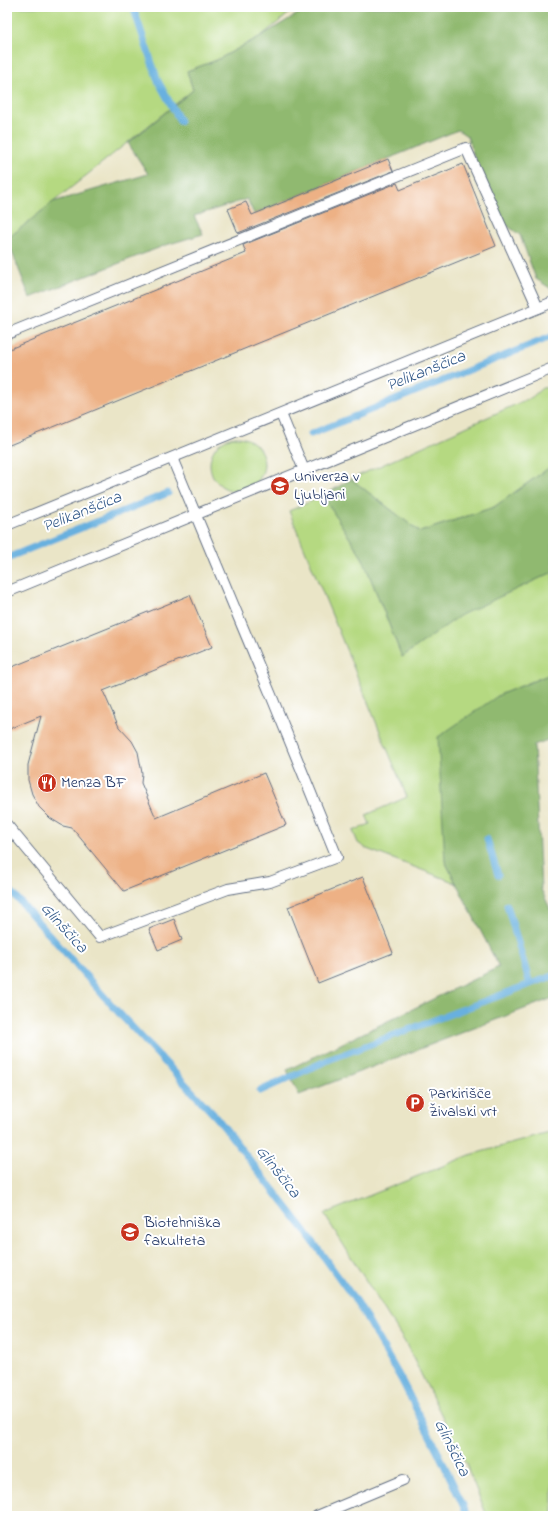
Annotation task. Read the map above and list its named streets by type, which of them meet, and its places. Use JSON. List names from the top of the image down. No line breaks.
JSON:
{"water":["Pelikanščica","Glinščica"],"places":{"school or university":["Univerza v Ljubljani","Biotehniška fakulteta"],"restaurant":["Menza BF"],"parking":["Parkirišče Živalski vrt"]}}
